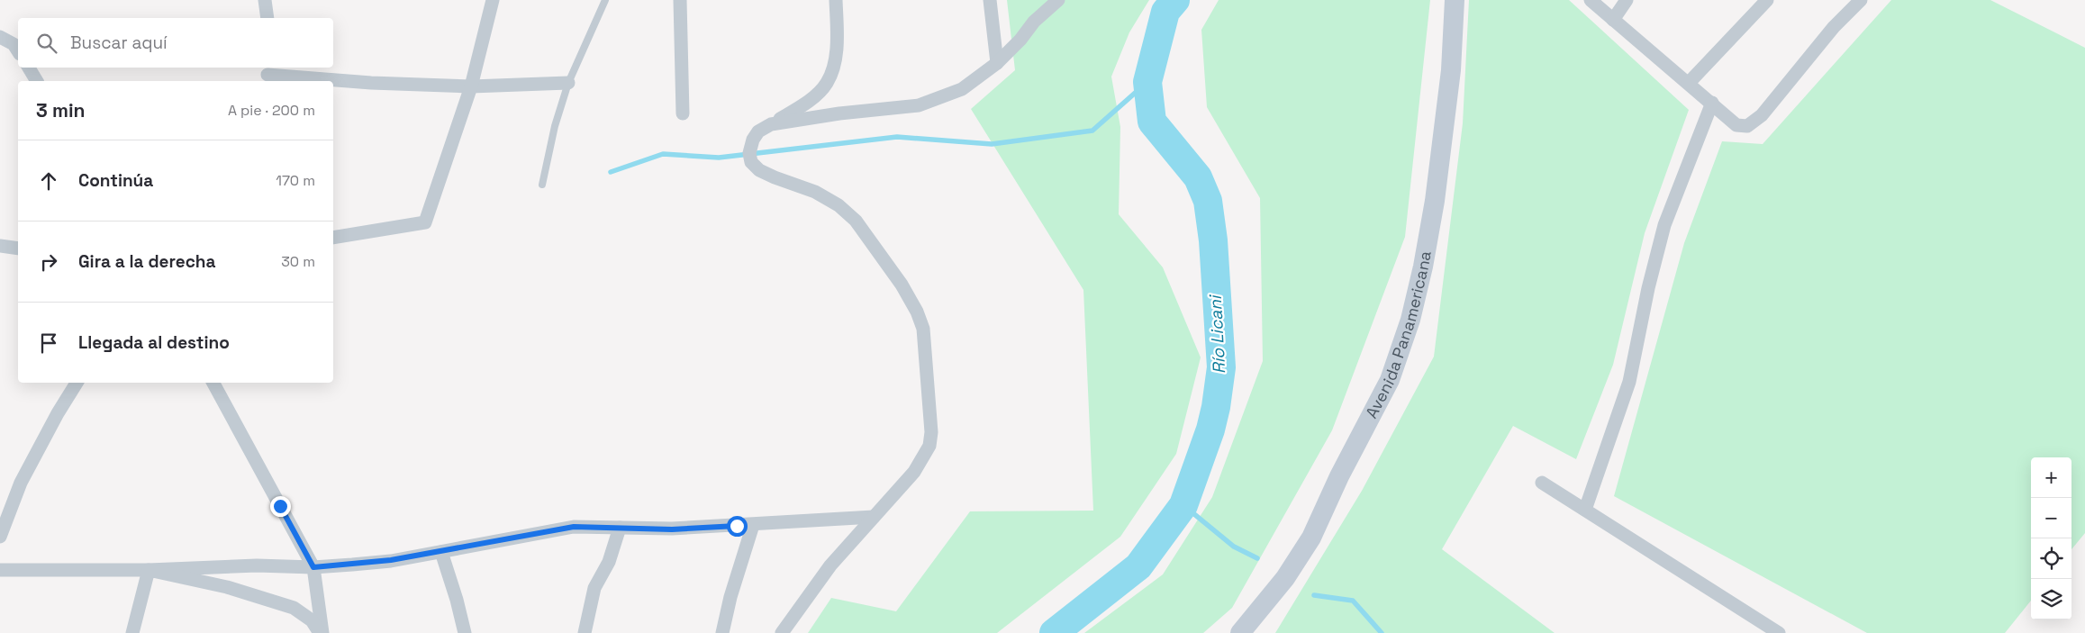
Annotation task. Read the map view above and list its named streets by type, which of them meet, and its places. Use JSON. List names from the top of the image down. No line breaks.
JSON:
{"streets":{"main road":["Avenida Panamericana"]},"water":["Río Licani"],"page":{"search":"Buscar aquí","heading":["3 min","A pie · 200 m"],"list":[["Continúa","170 m"],["Gira a la derecha","30 m"],"Llegada al destino"],"map_buttons":["+","−"]}}
